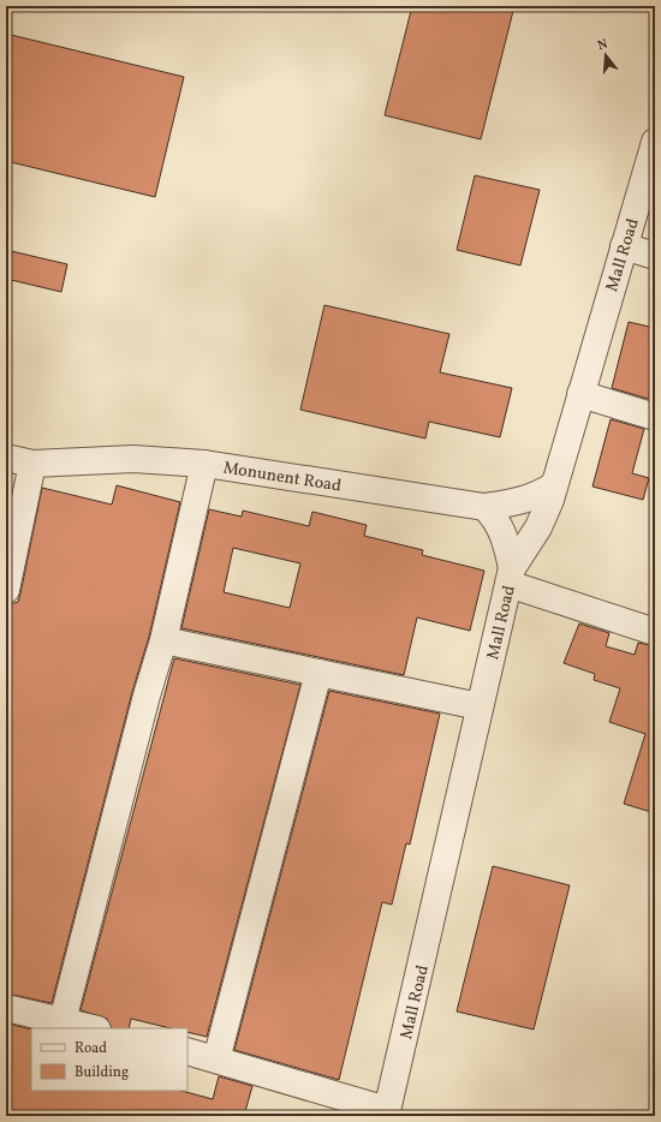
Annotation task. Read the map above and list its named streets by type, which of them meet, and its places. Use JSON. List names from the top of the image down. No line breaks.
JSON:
{"streets":{"street":["Mall Road","Monunent Road"]},"crossings":[["Mall Road","Monunent Road"]],"legend":["Road","Building"],"north":"top"}
